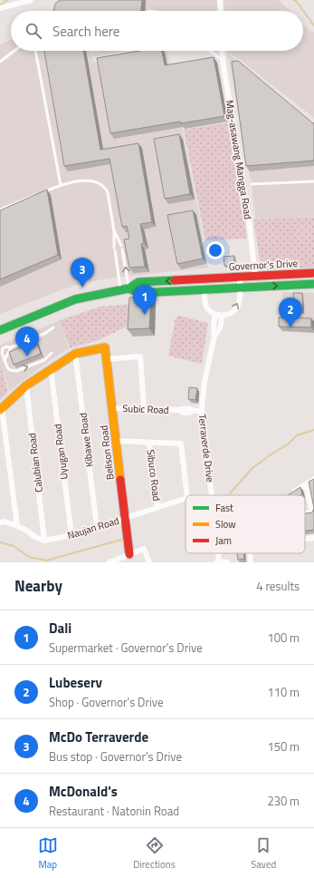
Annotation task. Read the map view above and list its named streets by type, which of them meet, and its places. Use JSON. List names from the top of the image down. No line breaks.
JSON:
{"streets":{"main road":["Governor's Drive","Belison Road"],"street":["Mag-asawang Mangga Road","Subic Road","Kibawe Road","Terraverde Drive","Uyugan Road","Calubian Road","Sibuco Road","Naujan Road"]},"crossings":[["Mag-asawang Mangga Road","Governor's Drive"],["Subic Road","Terraverde Drive"],["Subic Road","Belison Road"],["Kibawe Road","Belison Road"],["Kibawe Road","Naujan Road"],["Uyugan Road","Naujan Road"],["Belison Road","Naujan Road"],["Calubian Road","Naujan Road"],["Sibuco Road","Naujan Road"]],"legend":["Fast","Slow","Jam"],"page":{"search":"Search here","pins":["3","1","2","4"],"heading":["Nearby","4 results"],"list":[{"mark":"1","name":"Dali","note":"Supermarket · Governor's Drive","value":"100 m"},{"mark":"2","name":"Lubeserv","note":"Shop · Governor's Drive","value":"110 m"},{"mark":"3","name":"McDo Terraverde","note":"Bus stop · Governor's Drive","value":"150 m"},{"mark":"4","name":"McDonald's","note":"Restaurant · Natonin Road","value":"230 m"}],"nav":["Map","Directions","Saved"]}}
